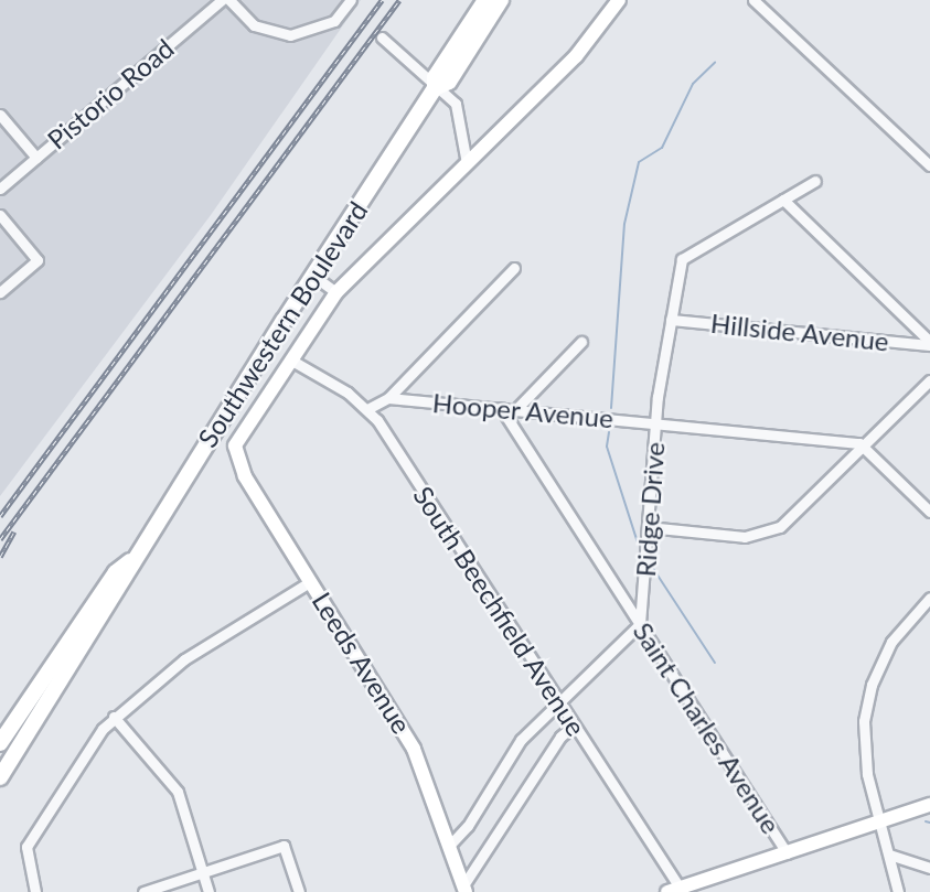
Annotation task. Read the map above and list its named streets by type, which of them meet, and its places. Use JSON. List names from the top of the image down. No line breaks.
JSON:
{"streets":{"main road":["Southwestern Boulevard"],"street":["Pistorio Road","Hillside Avenue","Hooper Avenue","Ridge Drive","South Beechfield Avenue","Leeds Avenue","Saint Charles Avenue"]},"crossings":[["Hillside Avenue","Ridge Drive"],["Hooper Avenue","Ridge Drive"],["Hooper Avenue","Saint Charles Avenue"],["Ridge Drive","Saint Charles Avenue"]]}
